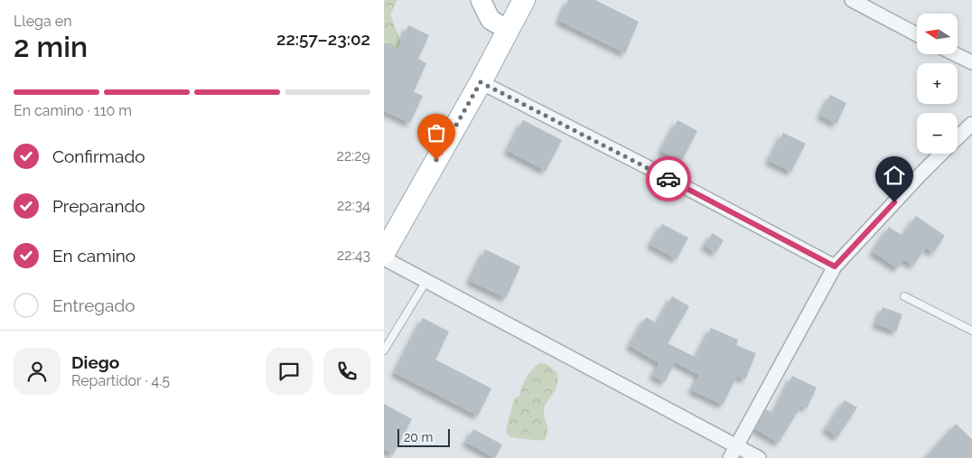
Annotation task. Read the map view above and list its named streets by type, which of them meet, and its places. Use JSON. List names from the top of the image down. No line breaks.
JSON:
{"scale_bar":"20 m","north":"left","page":{"heading":["2 min","Llega en","22:57–23:02"],"panel":["Diego","Repartidor · 4.5"],"map_buttons":["+","−"],"bar":"En camino · 110 m","list":[["Confirmado","22:29"],["Preparando","22:34"],["En camino","22:43"],"Entregado"],"scale":"20 m"}}
